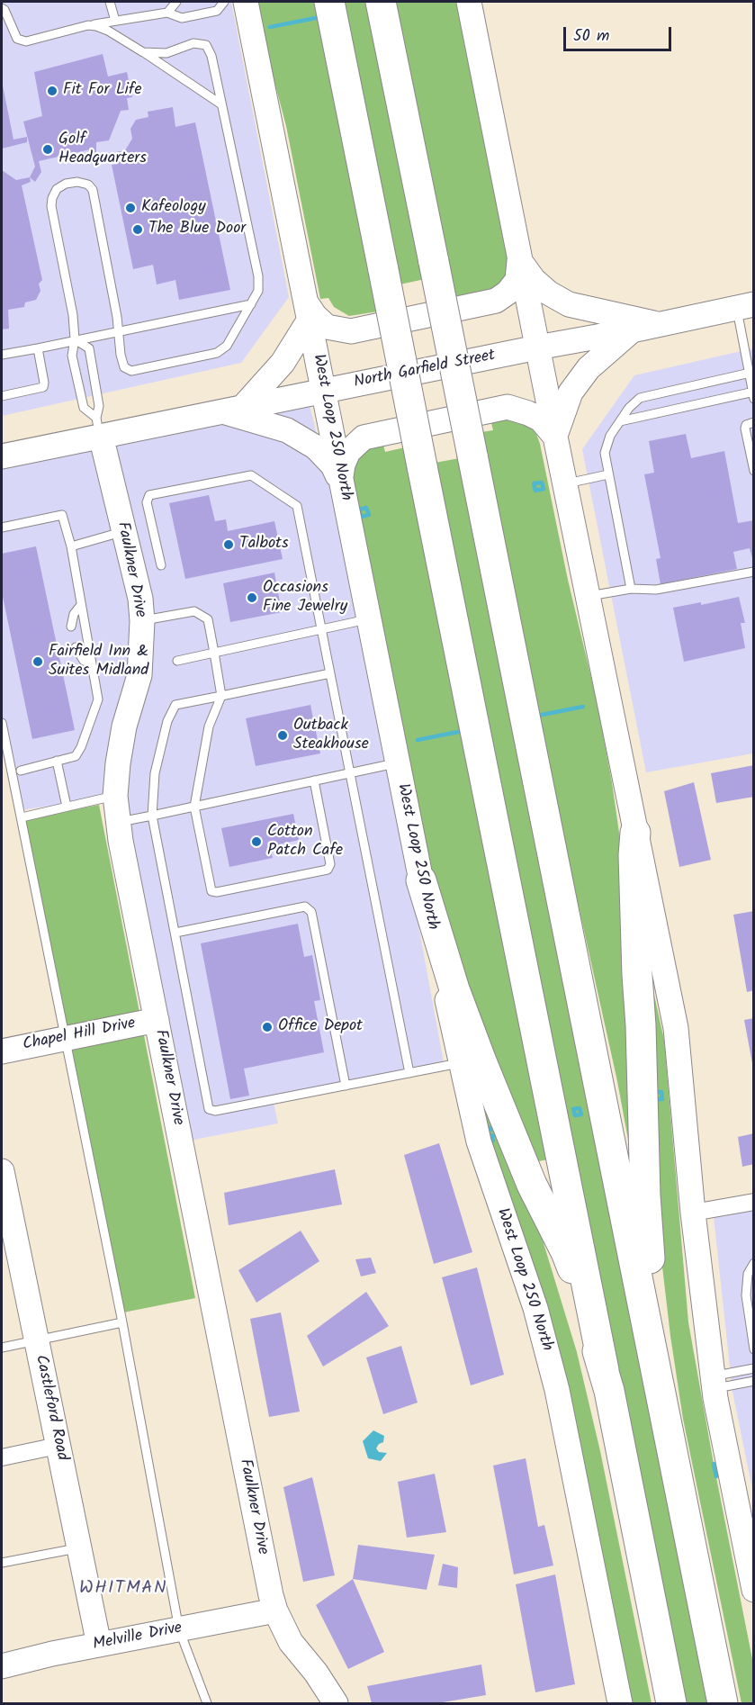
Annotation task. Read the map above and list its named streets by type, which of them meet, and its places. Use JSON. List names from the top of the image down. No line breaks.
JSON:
{"streets":{"main road":["North Garfield Street","West Loop 250 North","Faulkner Drive","Chapel Hill Drive","Castleford Road","Melville Drive"]},"crossings":[["North Garfield Street","West Loop 250 North"],["North Garfield Street","Faulkner Drive"],["Faulkner Drive","Chapel Hill Drive"],["Faulkner Drive","Melville Drive"],["Castleford Road","Melville Drive"]],"districts":["WHITMAN"],"places":["Fit For Life","Golf Headquarters","Kafeology","The Blue Door","Talbots","Occasions Fine Jewelry","Fairfield Inn & Suites Midland","Outback Steakhouse","Cotton Patch Cafe","Office Depot"],"scale_bar":"50 m"}
